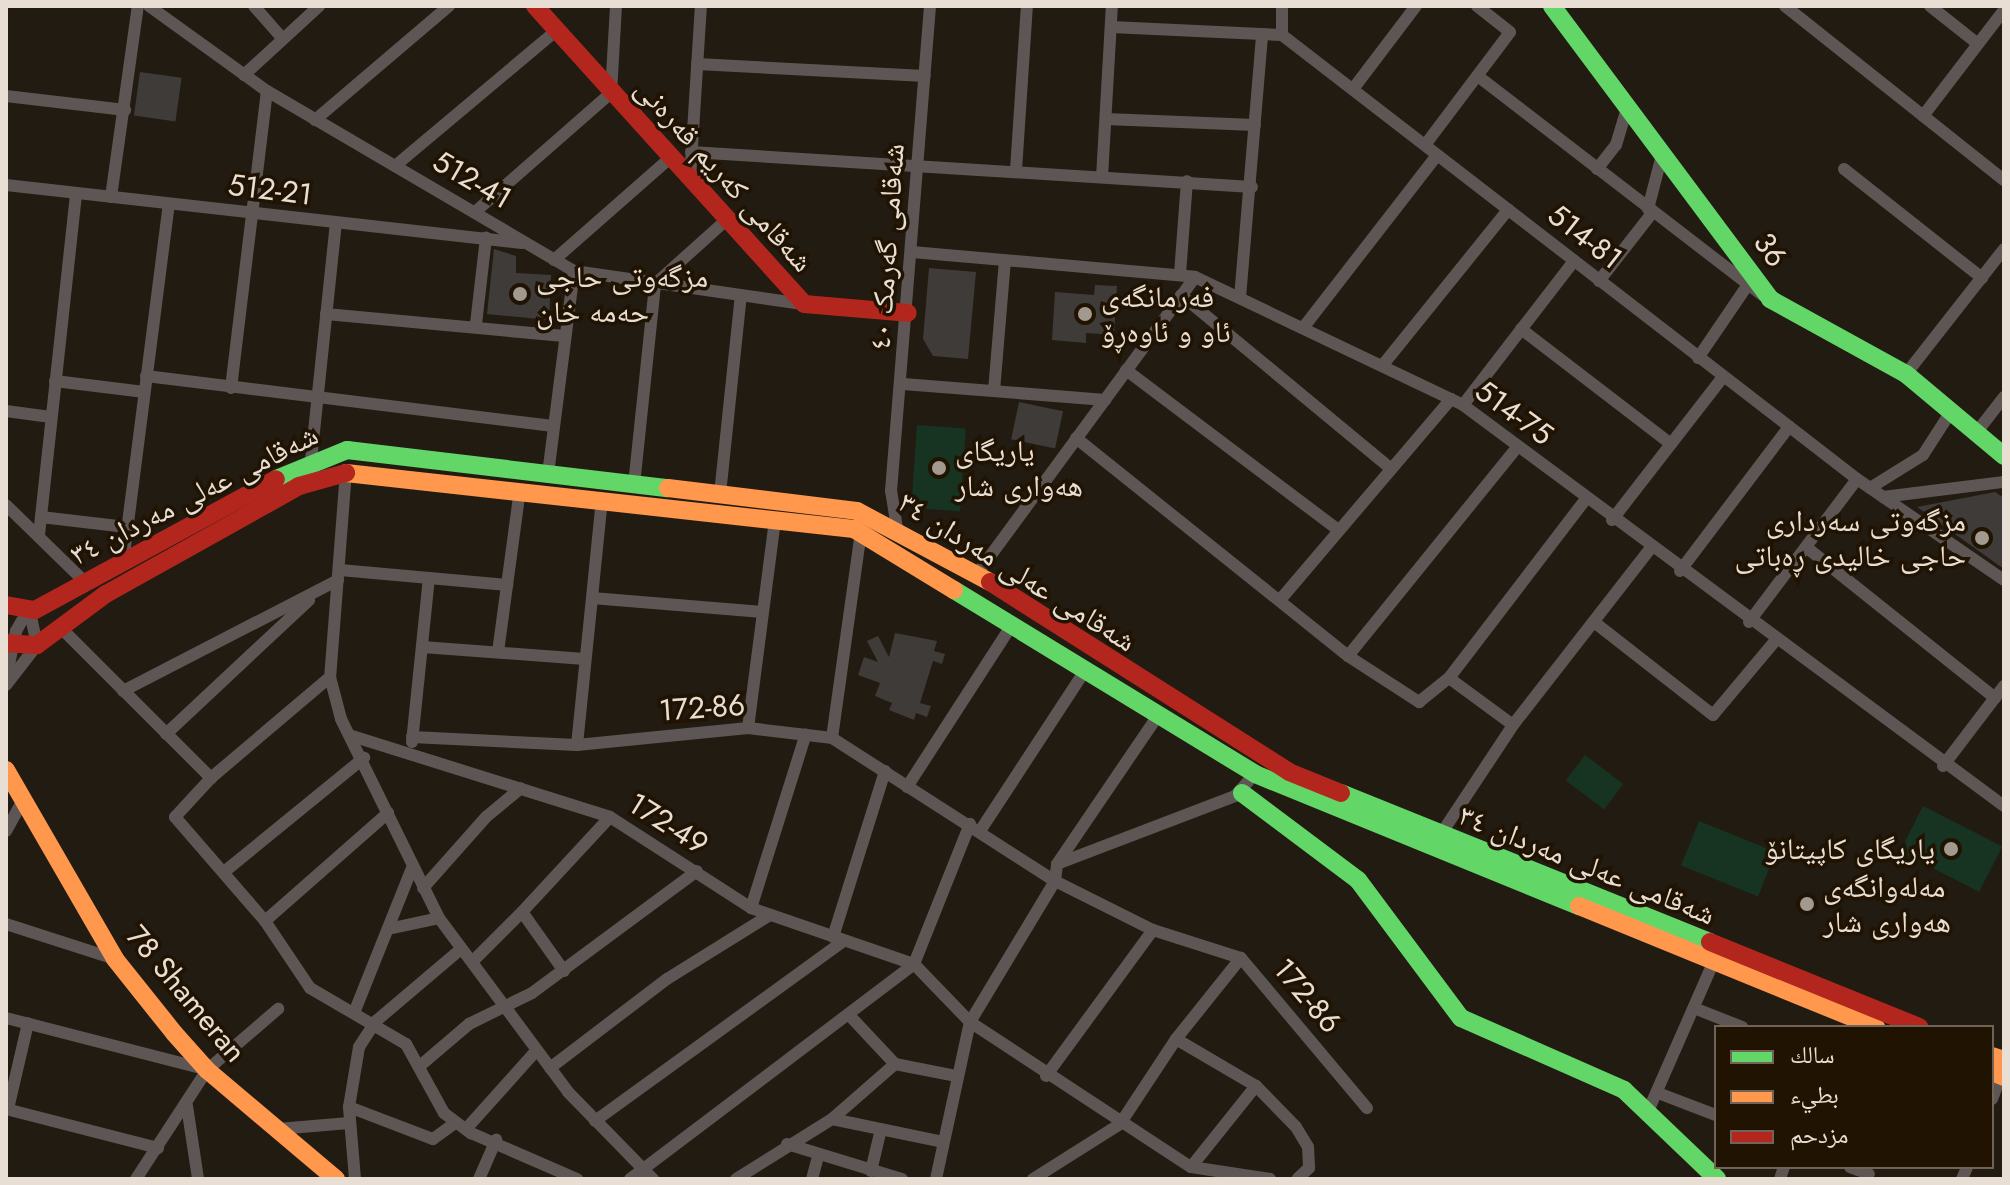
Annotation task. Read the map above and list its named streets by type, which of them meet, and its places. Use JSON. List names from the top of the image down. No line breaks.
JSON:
{"streets":{"main road":["شەقامی کەریم قەرەنی","36","شەقامی عەلی مەردان ٣٤","78 Shameran"],"street":["512-41","512-21","514-81","شەقامی گەرمک ٤٠","514-75","172-86","172-49"]},"crossings":[["شەقامی کەریم قەرەنی","512-41"],["شەقامی کەریم قەرەنی","شەقامی گەرمک ٤٠"],["512-41","512-21"],["شەقامی گەرمک ٤٠","514-75"],["شەقامی گەرمک ٤٠","شەقامی عەلی مەردان ٣٤"]],"places":["مزگەوتی حاجی حەمە خان","فەرمانگەی ئاو و ئاوەڕۆ","یاریگای هەواری شار","مزگەوتی سەرداری حاجی خالیدی ڕەباتی","یاریگای کاپیتانۆ","مەلەوانگەی هەواری شار"],"legend":["سالك","بطيء","مزدحم"]}
